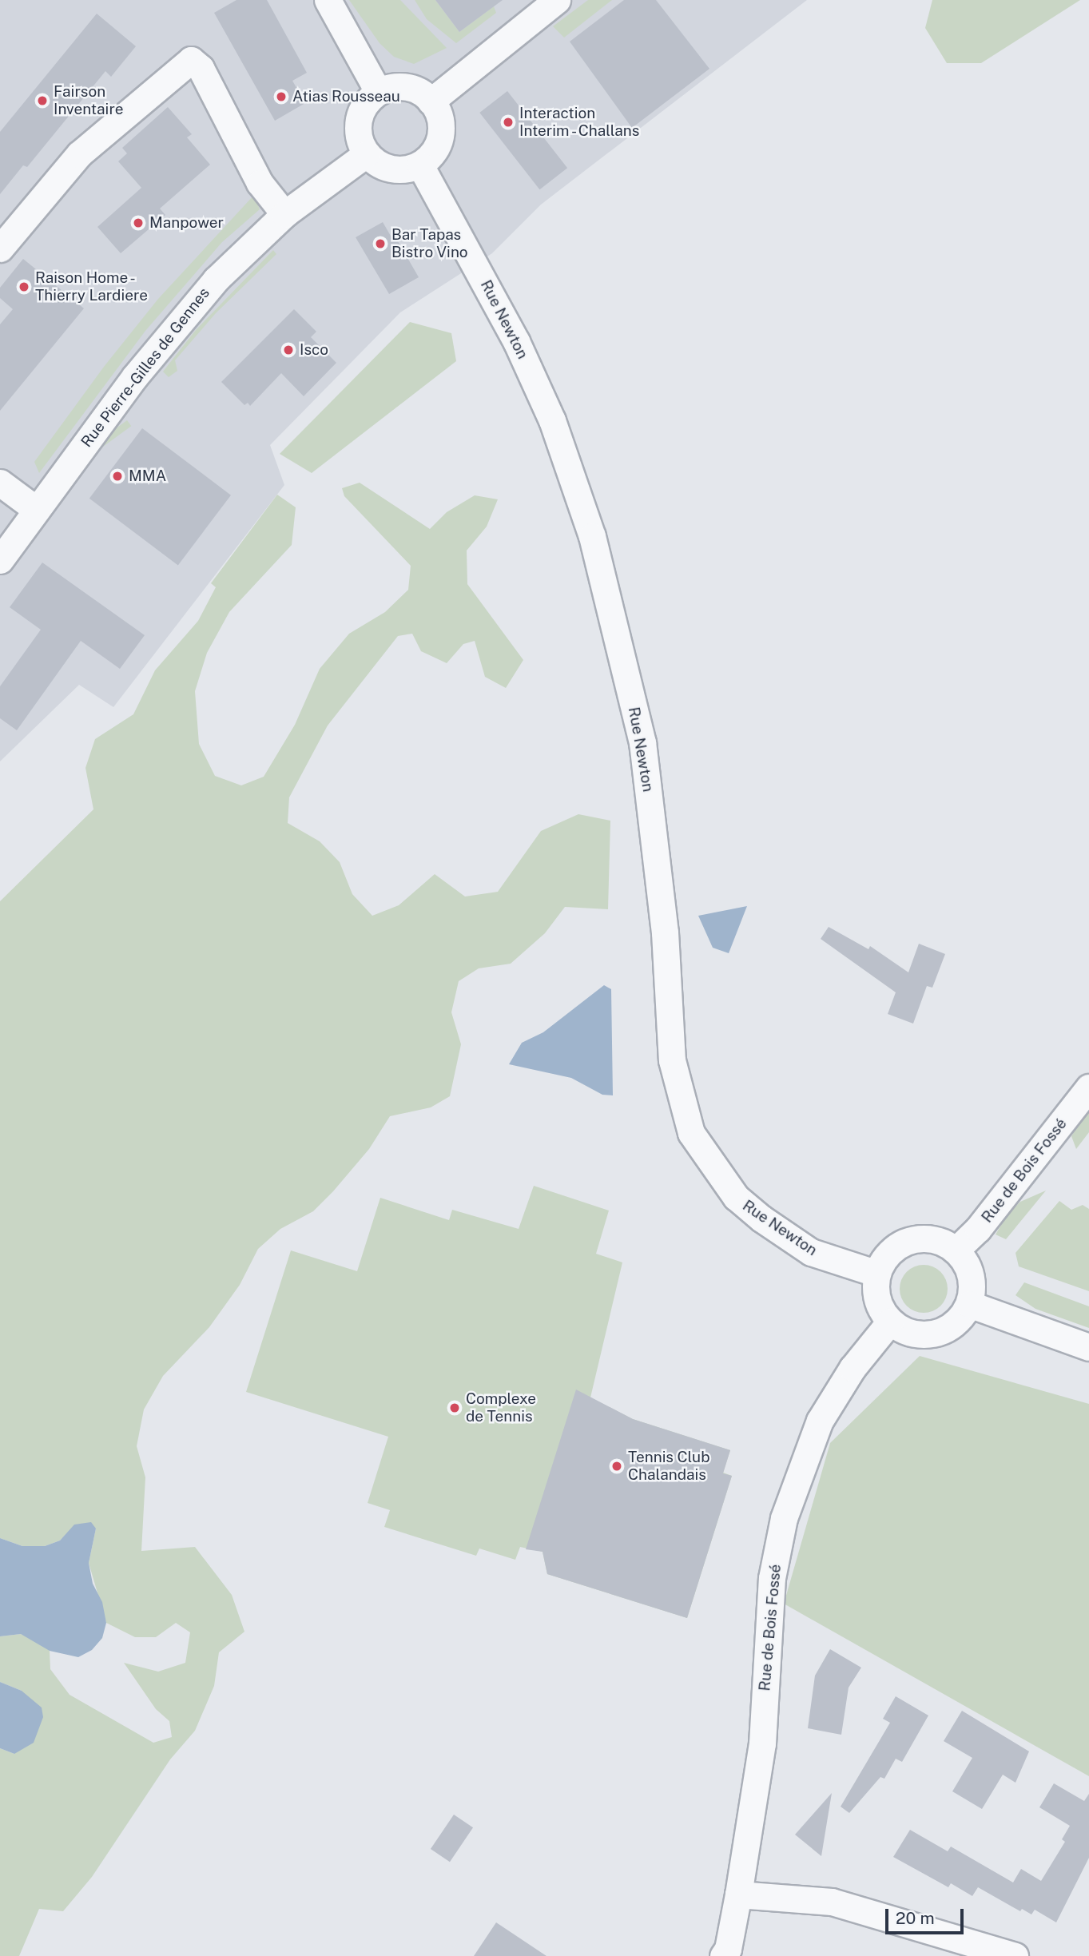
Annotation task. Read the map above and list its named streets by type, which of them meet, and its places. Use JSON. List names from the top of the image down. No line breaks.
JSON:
{"streets":{"street":["Rue Newton","Rue Pierre-Gilles de Gennes","Rue de Bois Fossé"]},"crossings":[["Rue Newton","Rue Pierre-Gilles de Gennes"],["Rue Newton","Rue de Bois Fossé"]],"places":["Atias Rousseau","Fairson Inventaire","Interaction Interim - Challans","Manpower","Bar Tapas Bistro Vino","Raison Home - Thierry Lardiere","Isco","MMA","Complexe de Tennis","Tennis Club Chalandais"],"scale_bar":"20 m"}
